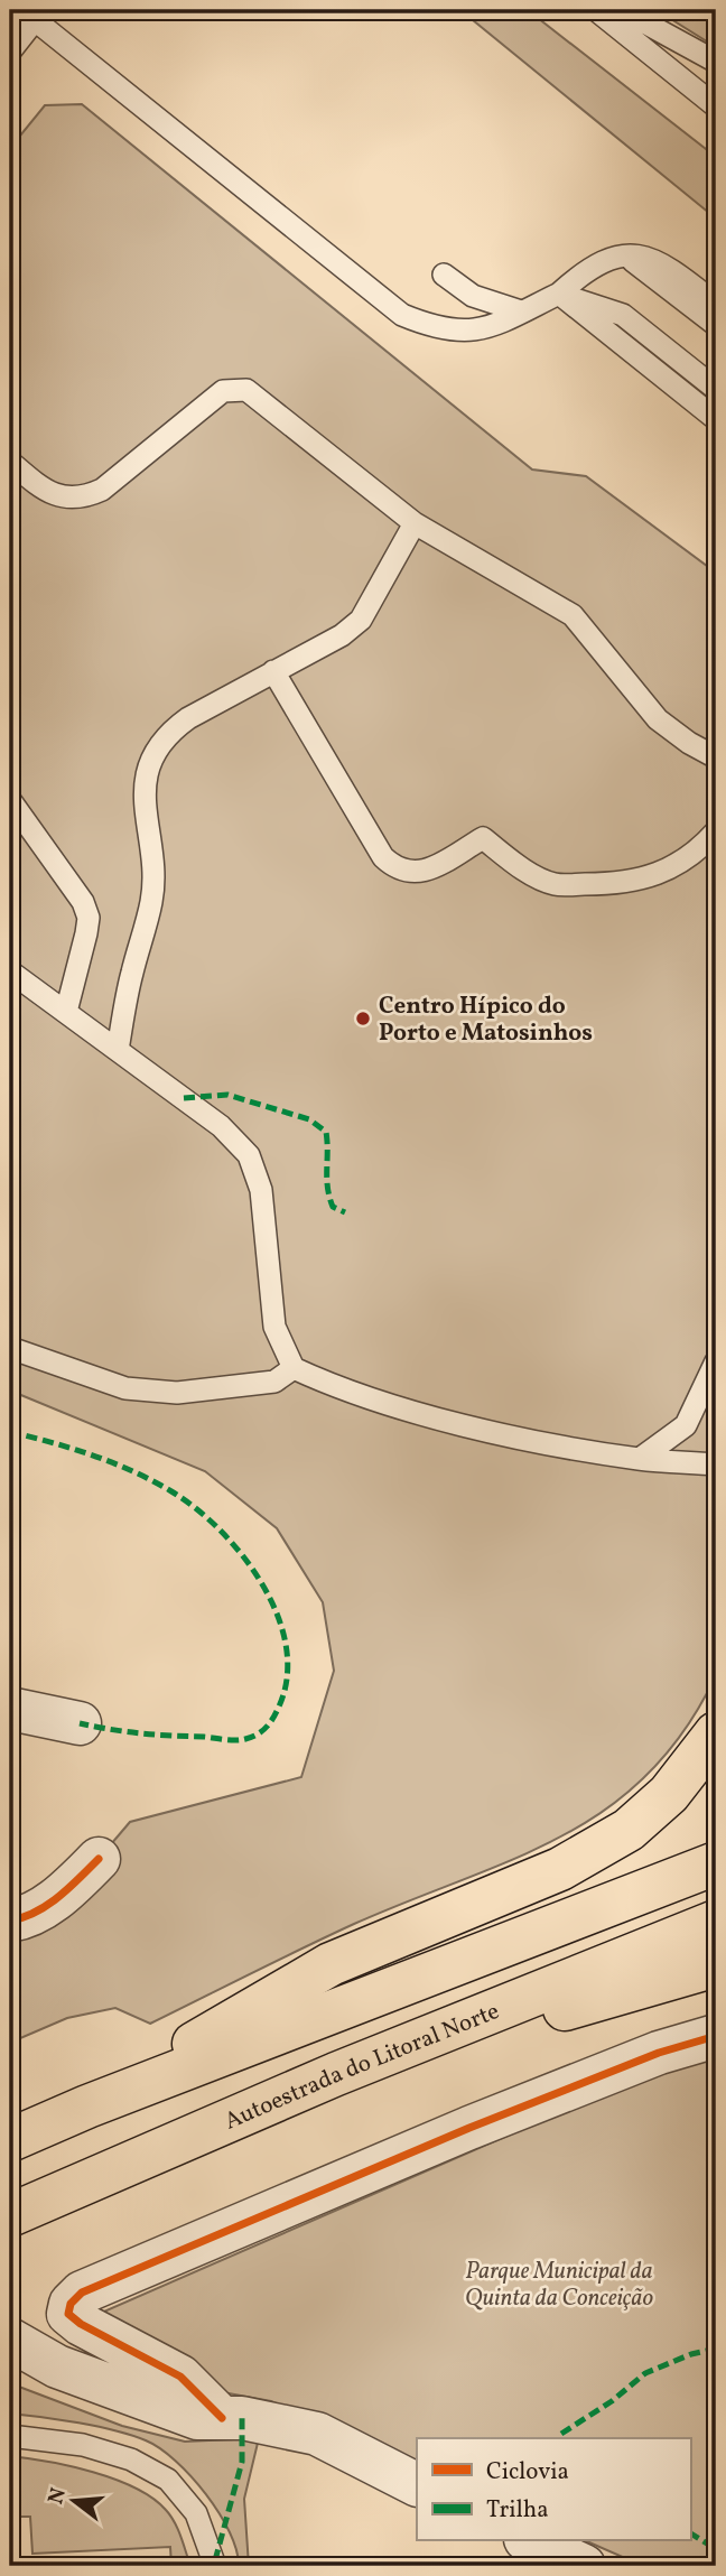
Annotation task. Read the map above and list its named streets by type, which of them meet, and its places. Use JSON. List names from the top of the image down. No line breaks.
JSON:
{"streets":{"highway":["Autoestrada do Litoral Norte"]},"parks":["Parque Municipal da Quinta da Conceição"],"places":["Centro Hípico do Porto e Matosinhos"],"legend":["Ciclovia","Trilha"],"north":"left"}
